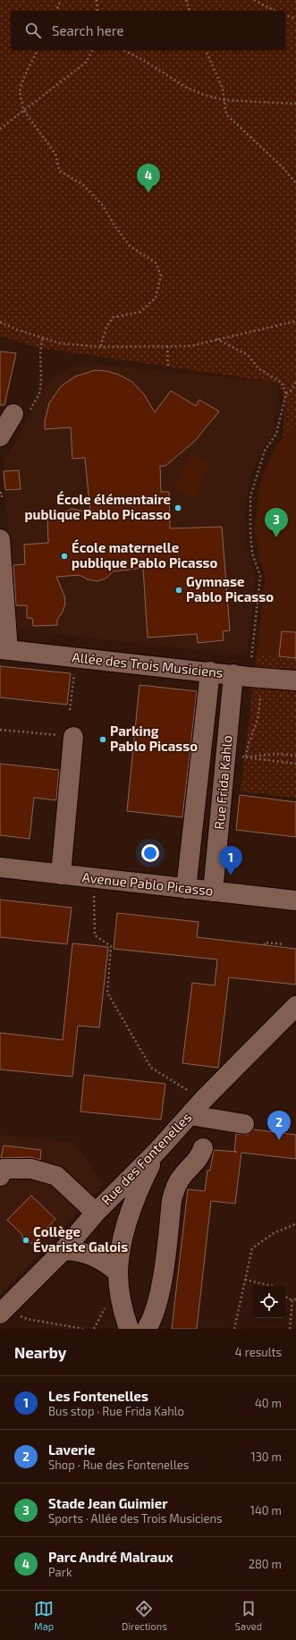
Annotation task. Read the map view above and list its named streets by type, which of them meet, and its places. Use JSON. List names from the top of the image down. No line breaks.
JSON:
{"streets":{"street":["Allée des Trois Musiciens","Rue Frida Kahlo","Avenue Pablo Picasso","Rue des Fontenelles"]},"crossings":[["Allée des Trois Musiciens","Rue Frida Kahlo"],["Rue Frida Kahlo","Avenue Pablo Picasso"]],"places":["École élémentaire publique Pablo Picasso","École maternelle publique Pablo Picasso","Gymnase Pablo Picasso","Parking Pablo Picasso","Collège Évariste Galois"],"page":{"search":"Search here","pins":["4","3","1","2"],"heading":["Nearby","4 results"],"list":[{"mark":"1","name":"Les Fontenelles","note":"Bus stop · Rue Frida Kahlo","value":"40 m"},{"mark":"2","name":"Laverie","note":"Shop · Rue des Fontenelles","value":"130 m"},{"mark":"3","name":"Stade Jean Guimier","note":"Sports · Allée des Trois Musiciens","value":"140 m"},{"mark":"4","name":"Parc André Malraux","note":"Park","value":"280 m"}],"nav":["Map","Directions","Saved"]}}
